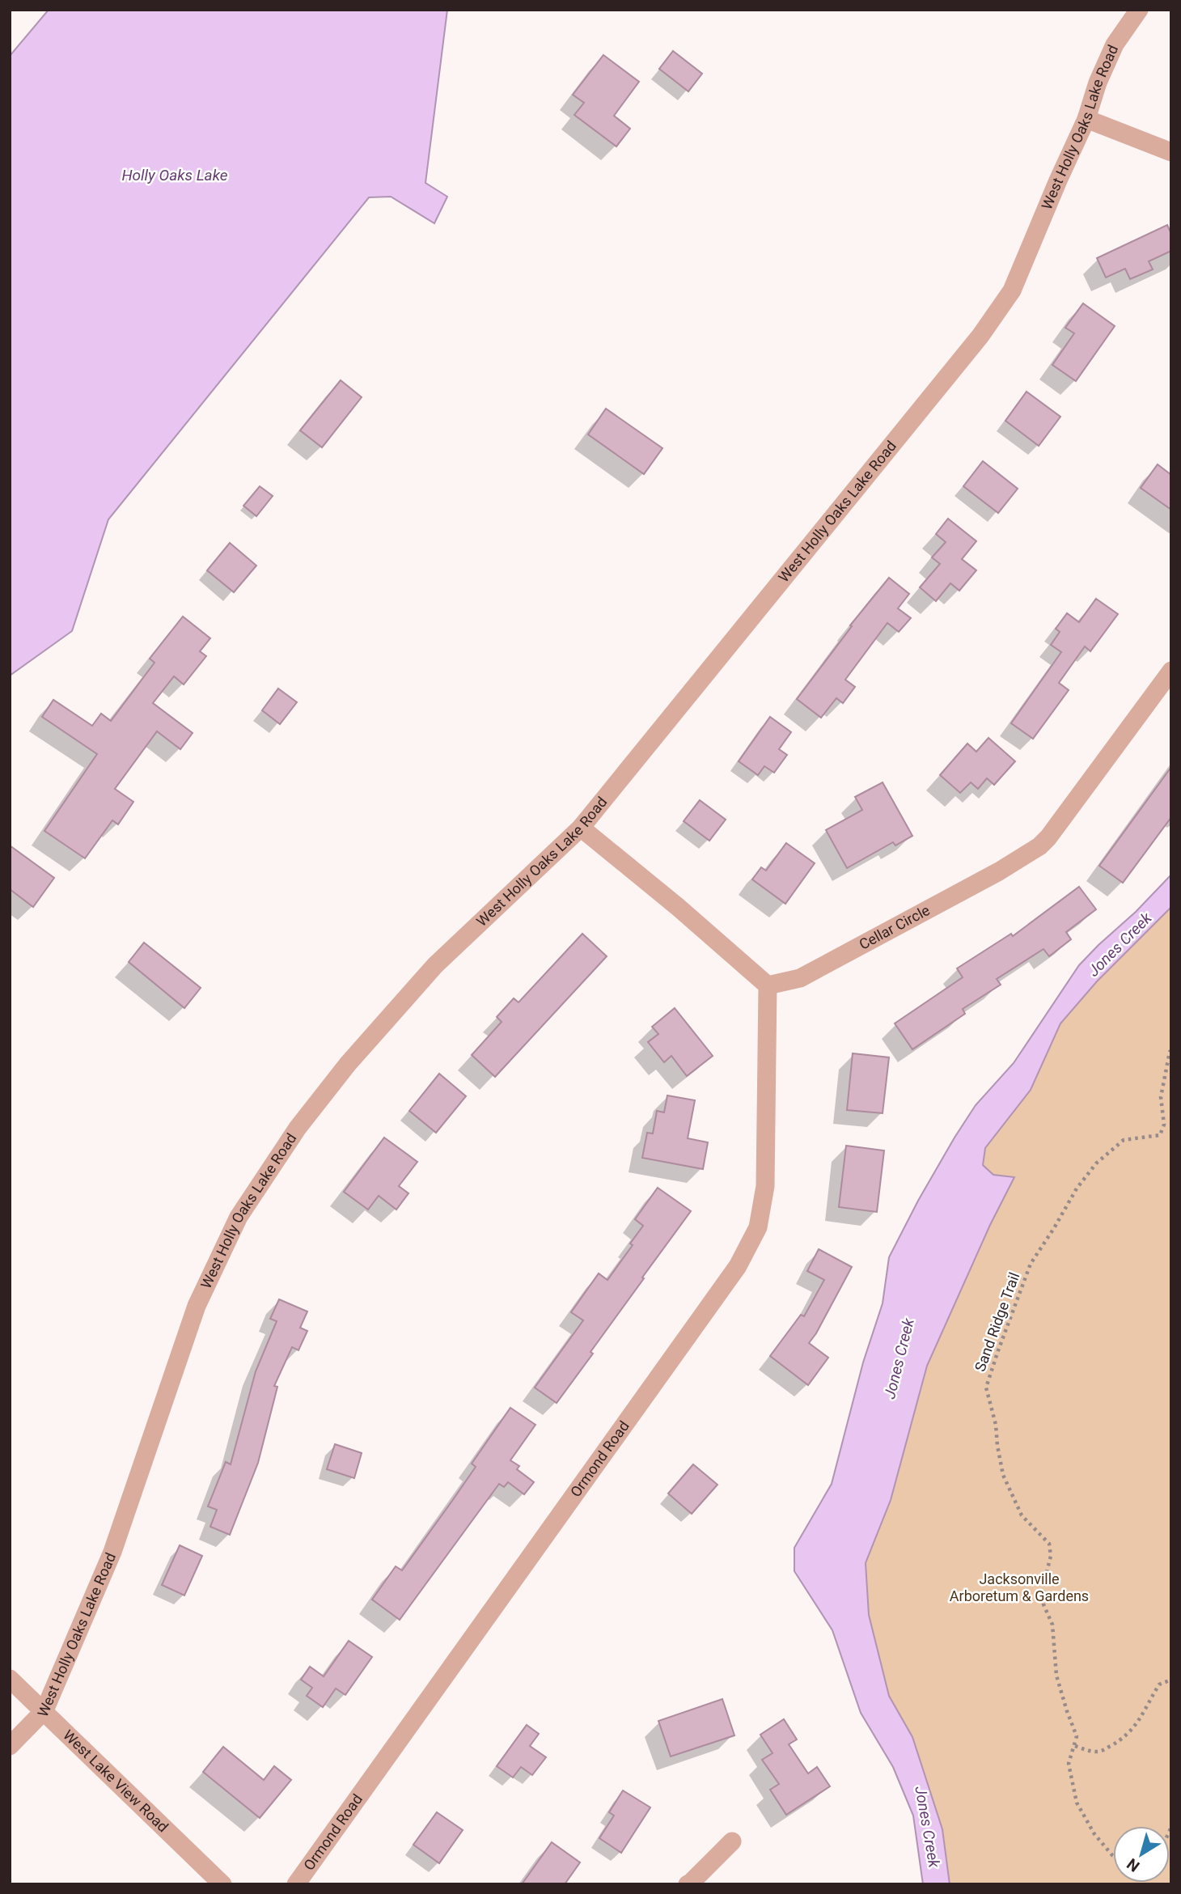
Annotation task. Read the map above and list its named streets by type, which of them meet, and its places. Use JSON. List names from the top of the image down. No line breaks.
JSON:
{"streets":{"street":["West Holly Oaks Lake Road","Cellar Circle","Ormond Road","West Lake View Road"],"path":["Sand Ridge Trail"]},"crossings":[["West Holly Oaks Lake Road","West Lake View Road"],["Cellar Circle","Ormond Road"]],"water":["Holly Oaks Lake","Jones Creek"],"parks":["Jacksonville Arboretum & Gardens"],"north":"bottom left"}
